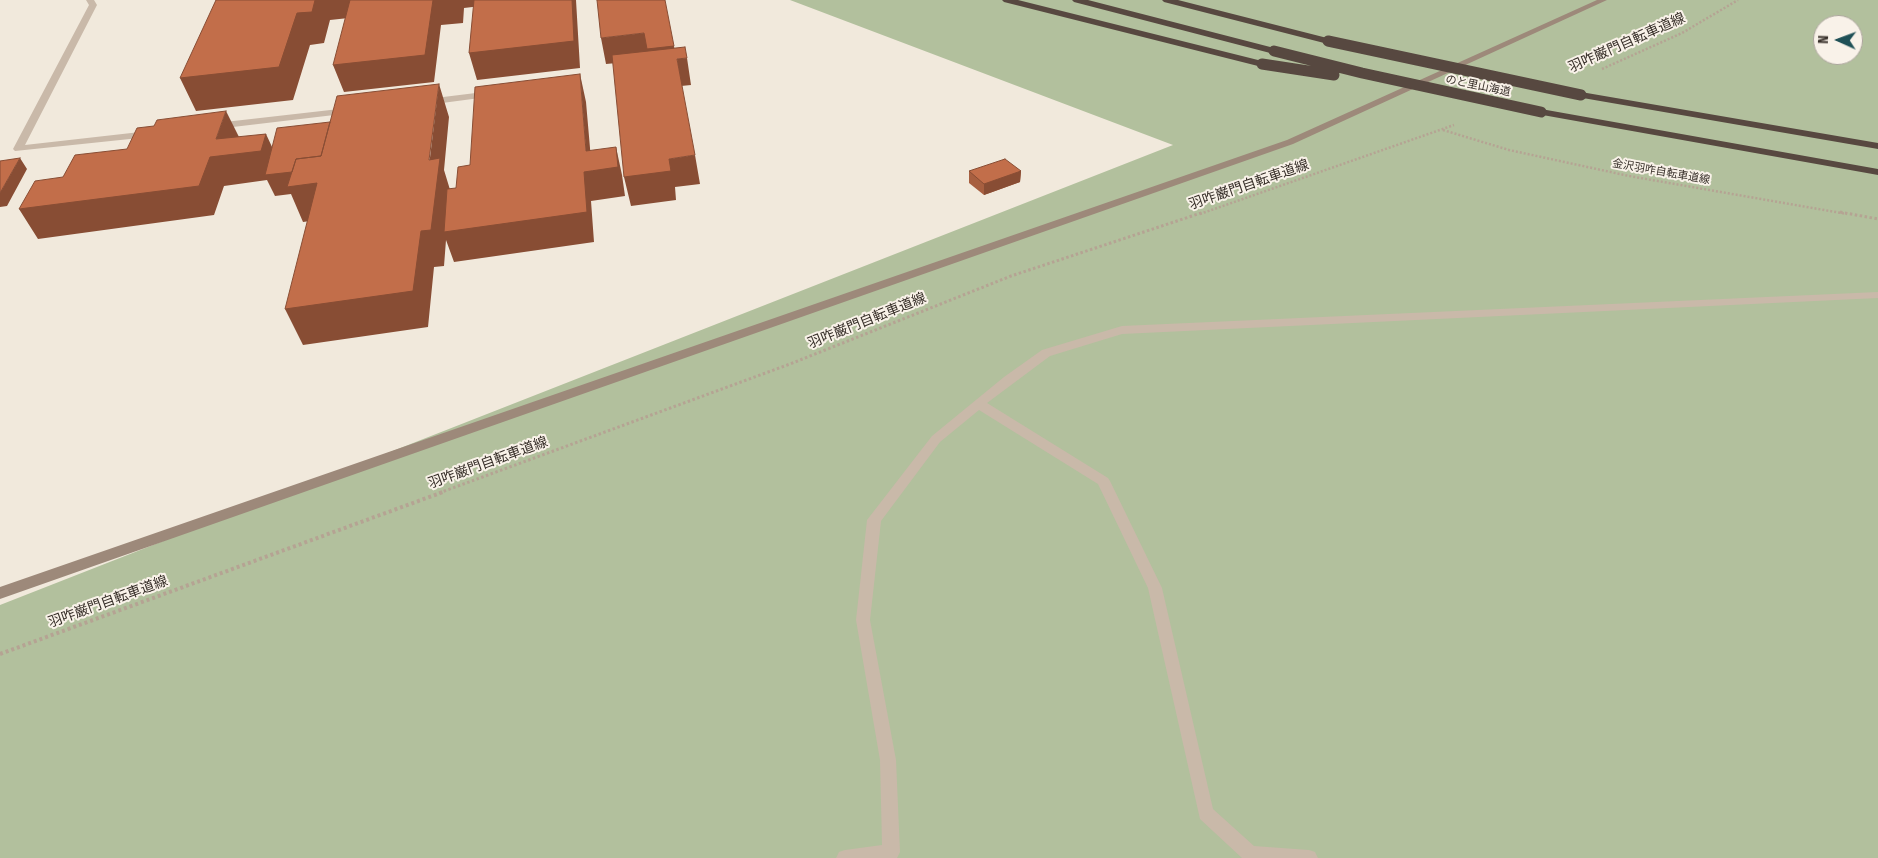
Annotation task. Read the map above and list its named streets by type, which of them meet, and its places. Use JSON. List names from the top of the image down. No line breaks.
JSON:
{"streets":{"highway":["のと里山海道"],"path":["羽咋巌門自転車道線","金沢羽咋自転車道線"]},"crossings":[["羽咋巌門自転車道線","金沢羽咋自転車道線"]],"north":"left"}
